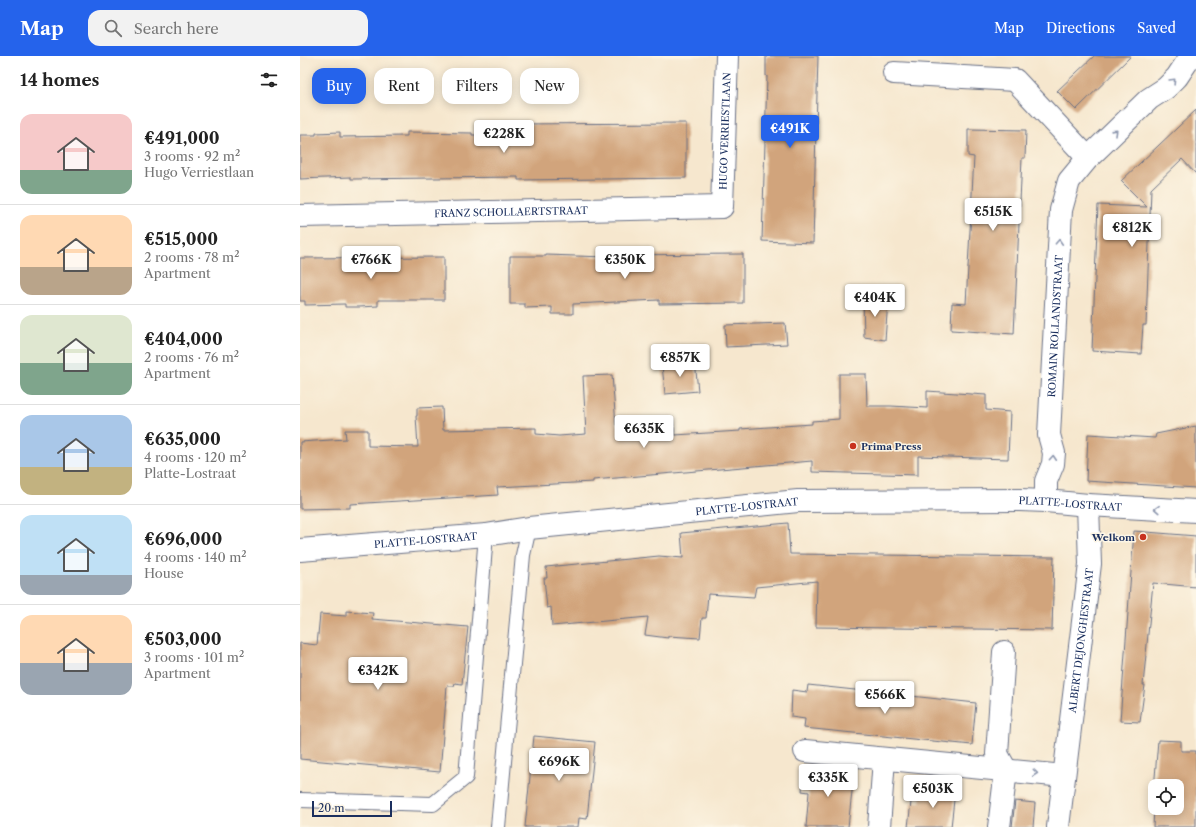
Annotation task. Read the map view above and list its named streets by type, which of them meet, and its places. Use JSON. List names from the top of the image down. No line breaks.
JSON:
{"streets":{"street":["HUGO VERRIESTLAAN","FRANZ SCHOLLAERTSTRAAT","ROMAIN ROLLANDSTRAAT","PLATTE-LOSTRAAT","ALBERT DEJONGHESTRAAT"]},"crossings":[["HUGO VERRIESTLAAN","FRANZ SCHOLLAERTSTRAAT"],["ROMAIN ROLLANDSTRAAT","PLATTE-LOSTRAAT"],["PLATTE-LOSTRAAT","ALBERT DEJONGHESTRAAT"]],"one_way":["ROMAIN ROLLANDSTRAAT"],"places":["Prima Press","Welkom"],"scale_bar":"20 m","page":{"header":"Map","search":"Search here","nav":["Map","Directions","Saved"],"heading":"14 homes","chip":["Buy","Rent","Filters","New"],"list":[{"name":"€491,000","note":"3 rooms · 92 m² · Hugo Verriestlaan"},{"name":"€515,000","note":"2 rooms · 78 m² · Apartment"},{"name":"€404,000","note":"2 rooms · 76 m² · Apartment"},{"name":"€635,000","note":"4 rooms · 120 m² · Platte-Lostraat"},{"name":"€696,000","note":"4 rooms · 140 m² · House"},{"name":"€503,000","note":"3 rooms · 101 m² · Apartment"}],"price":["€491K","€228K","€515K","€812K","€766K","€350K","€404K","€857K","€635K","€342K","€566K","€696K","€335K","€503K"],"scale":"20 m"}}
